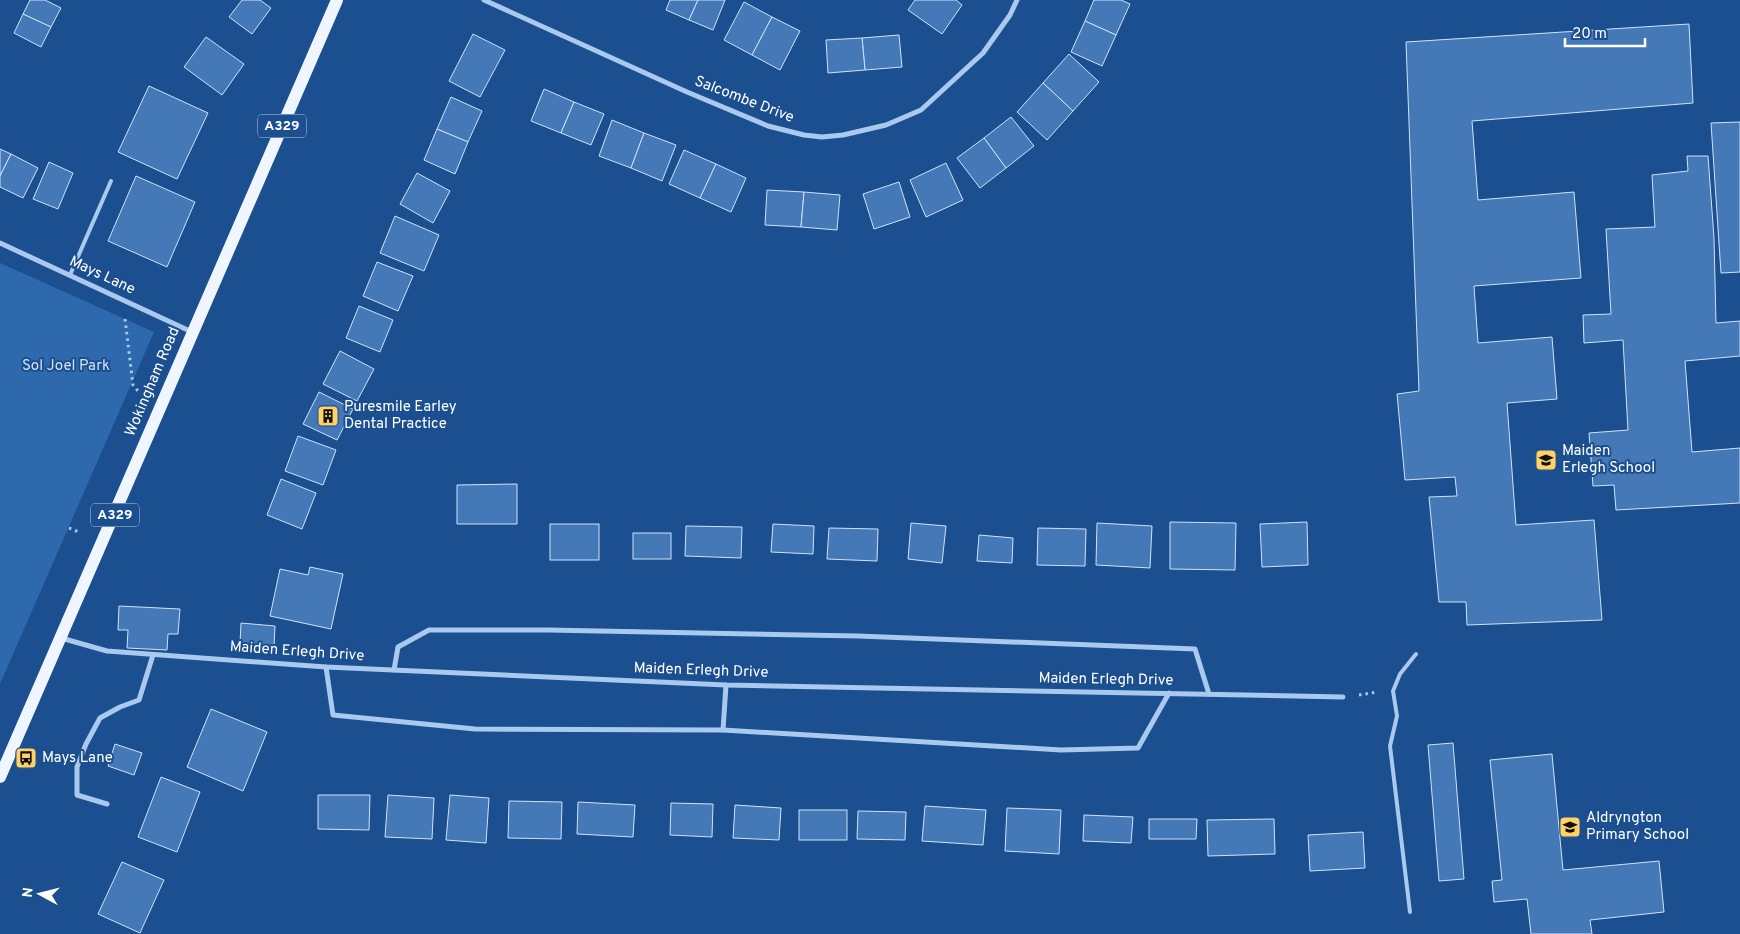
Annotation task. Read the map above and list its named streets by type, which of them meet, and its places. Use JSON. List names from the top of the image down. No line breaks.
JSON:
{"streets":{"main road":["A329","Wokingham Road"],"street":["Salcombe Drive","Mays Lane","Maiden Erlegh Drive"]},"crossings":[["Mays Lane","Wokingham Road"],["Wokingham Road","Maiden Erlegh Drive"]],"parks":["Sol Joel Park"],"places":{"building":["Puresmile Earley Dental Practice"],"school or university":["Maiden Erlegh School","Aldryngton Primary School"],"bus stop":["Mays Lane"]},"scale_bar":"20 m","north":"left"}
